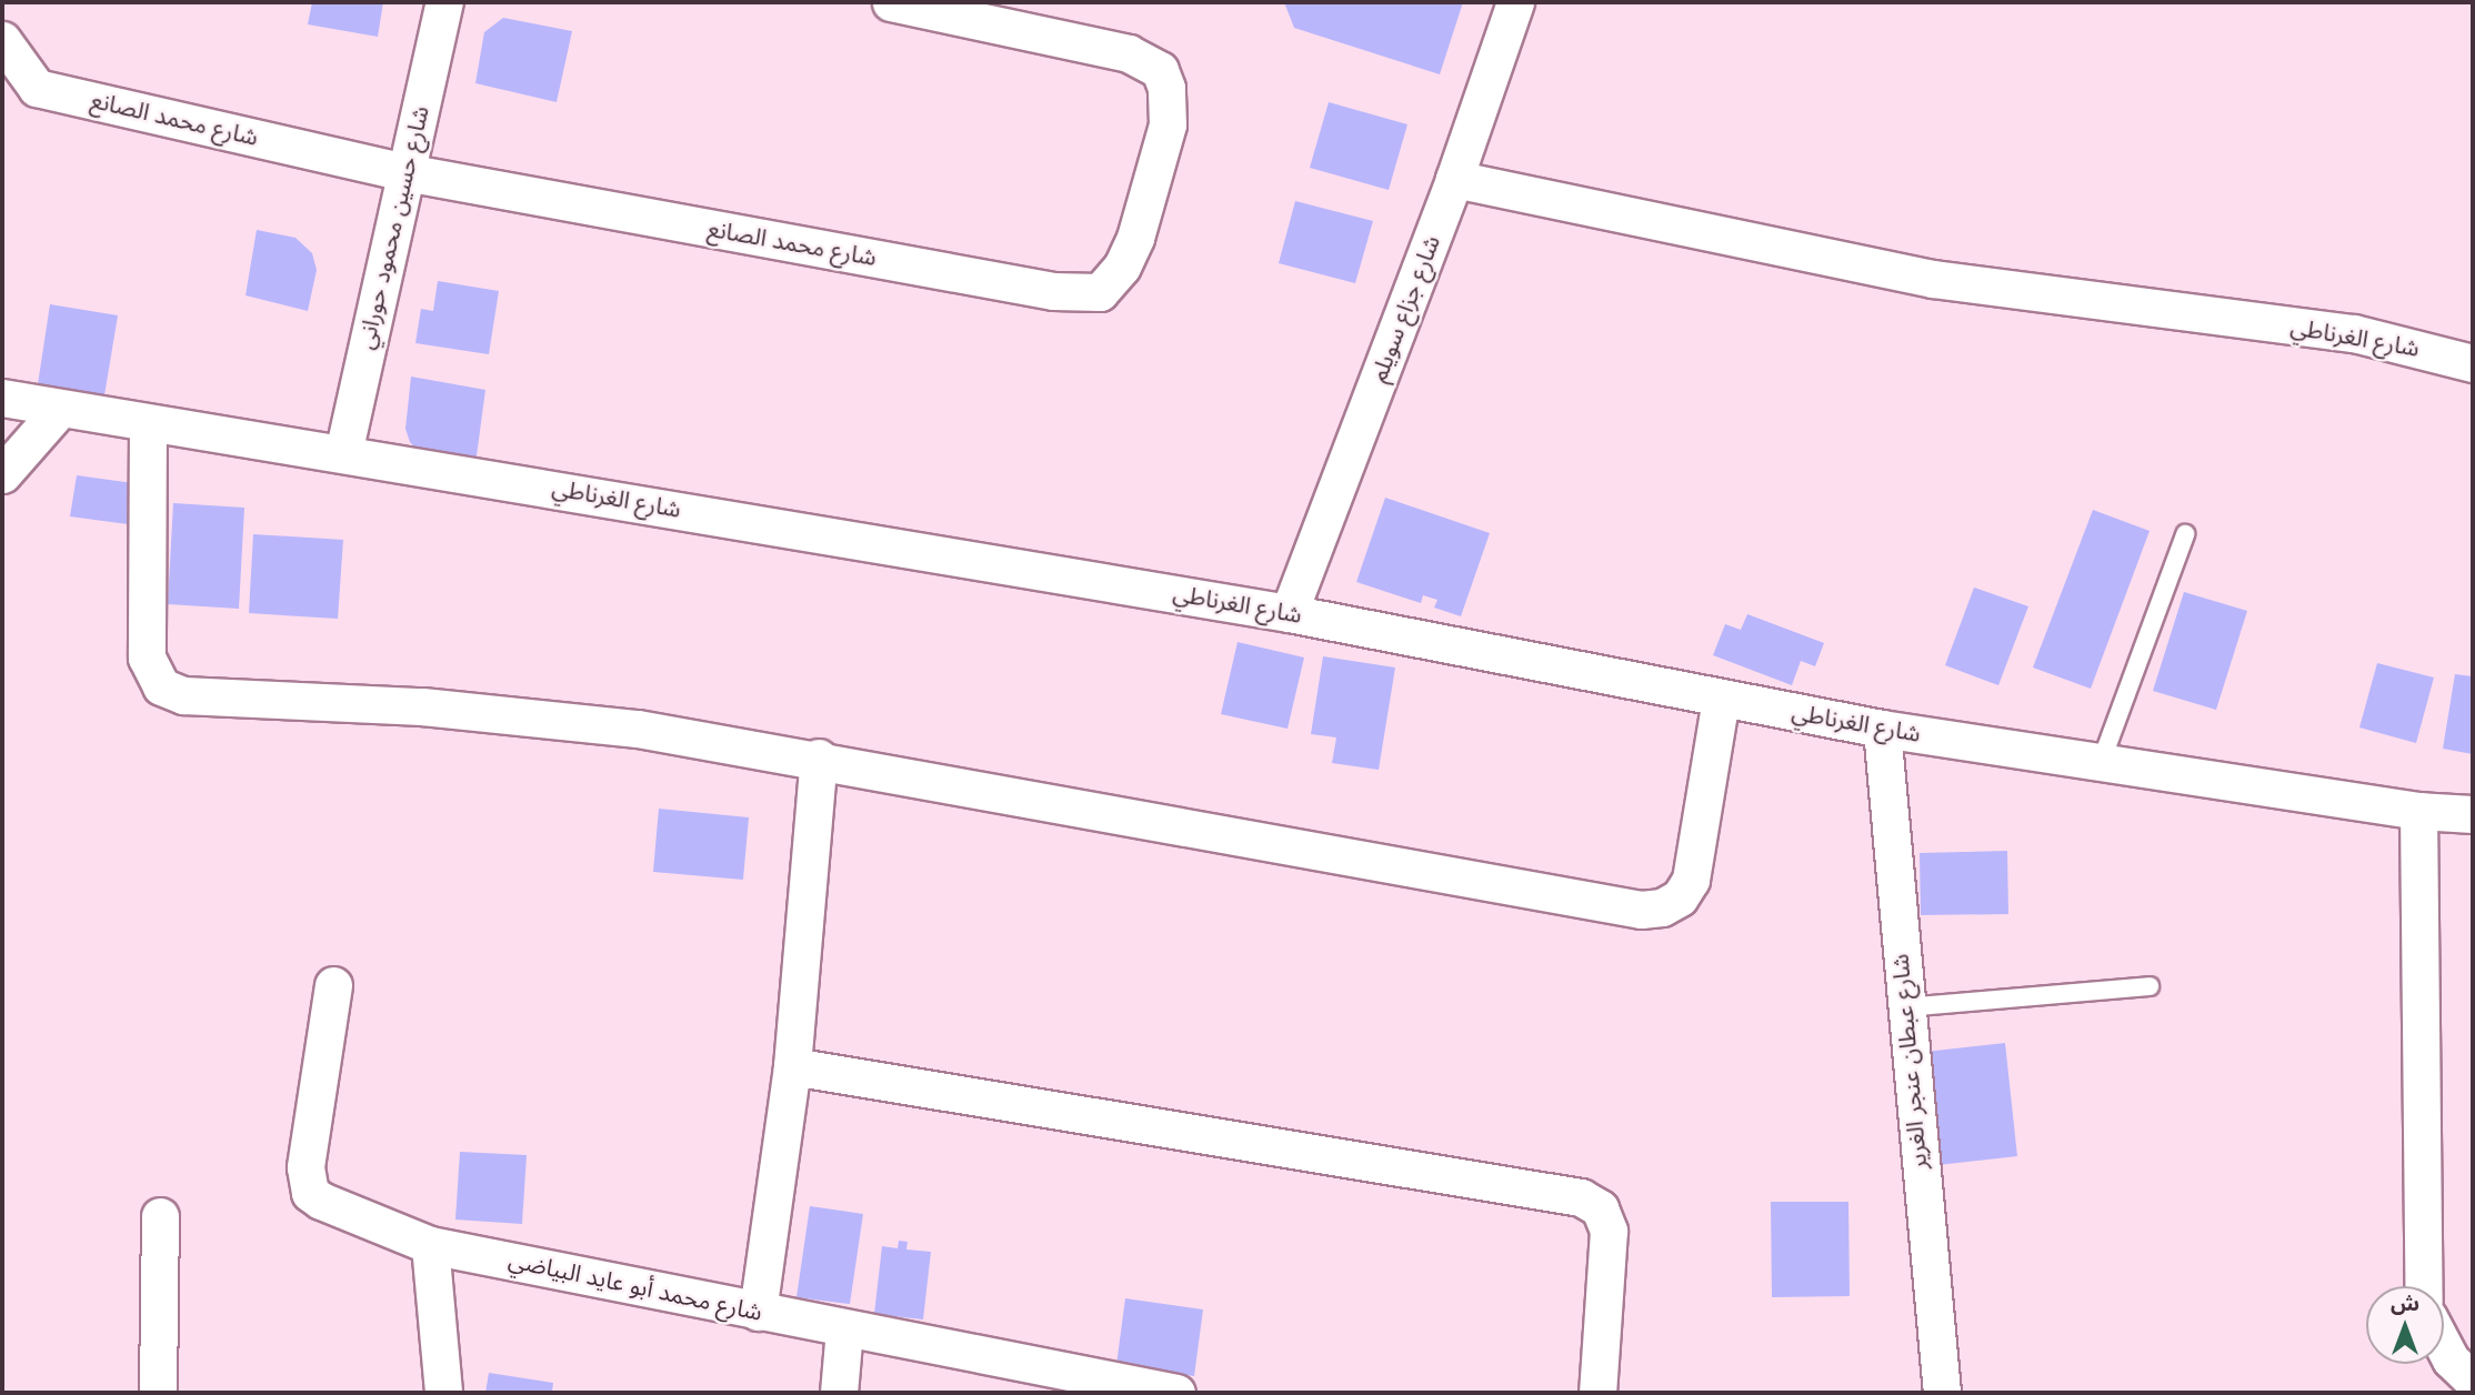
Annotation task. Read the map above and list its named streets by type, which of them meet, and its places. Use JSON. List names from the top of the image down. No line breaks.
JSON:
{"streets":{"street":["شارع محمد الصانع","شارع حسين محمود حوراني","شارع جزاع سويلم","شارع الغرناطي","شارع عبطان عنجر الغرير","شارع محمد أبو عايد البياضي"]},"crossings":[["شارع محمد الصانع","شارع حسين محمود حوراني"],["شارع حسين محمود حوراني","شارع الغرناطي"],["شارع جزاع سويلم","شارع الغرناطي"],["شارع الغرناطي","شارع عبطان عنجر الغرير"]],"north":"top"}
